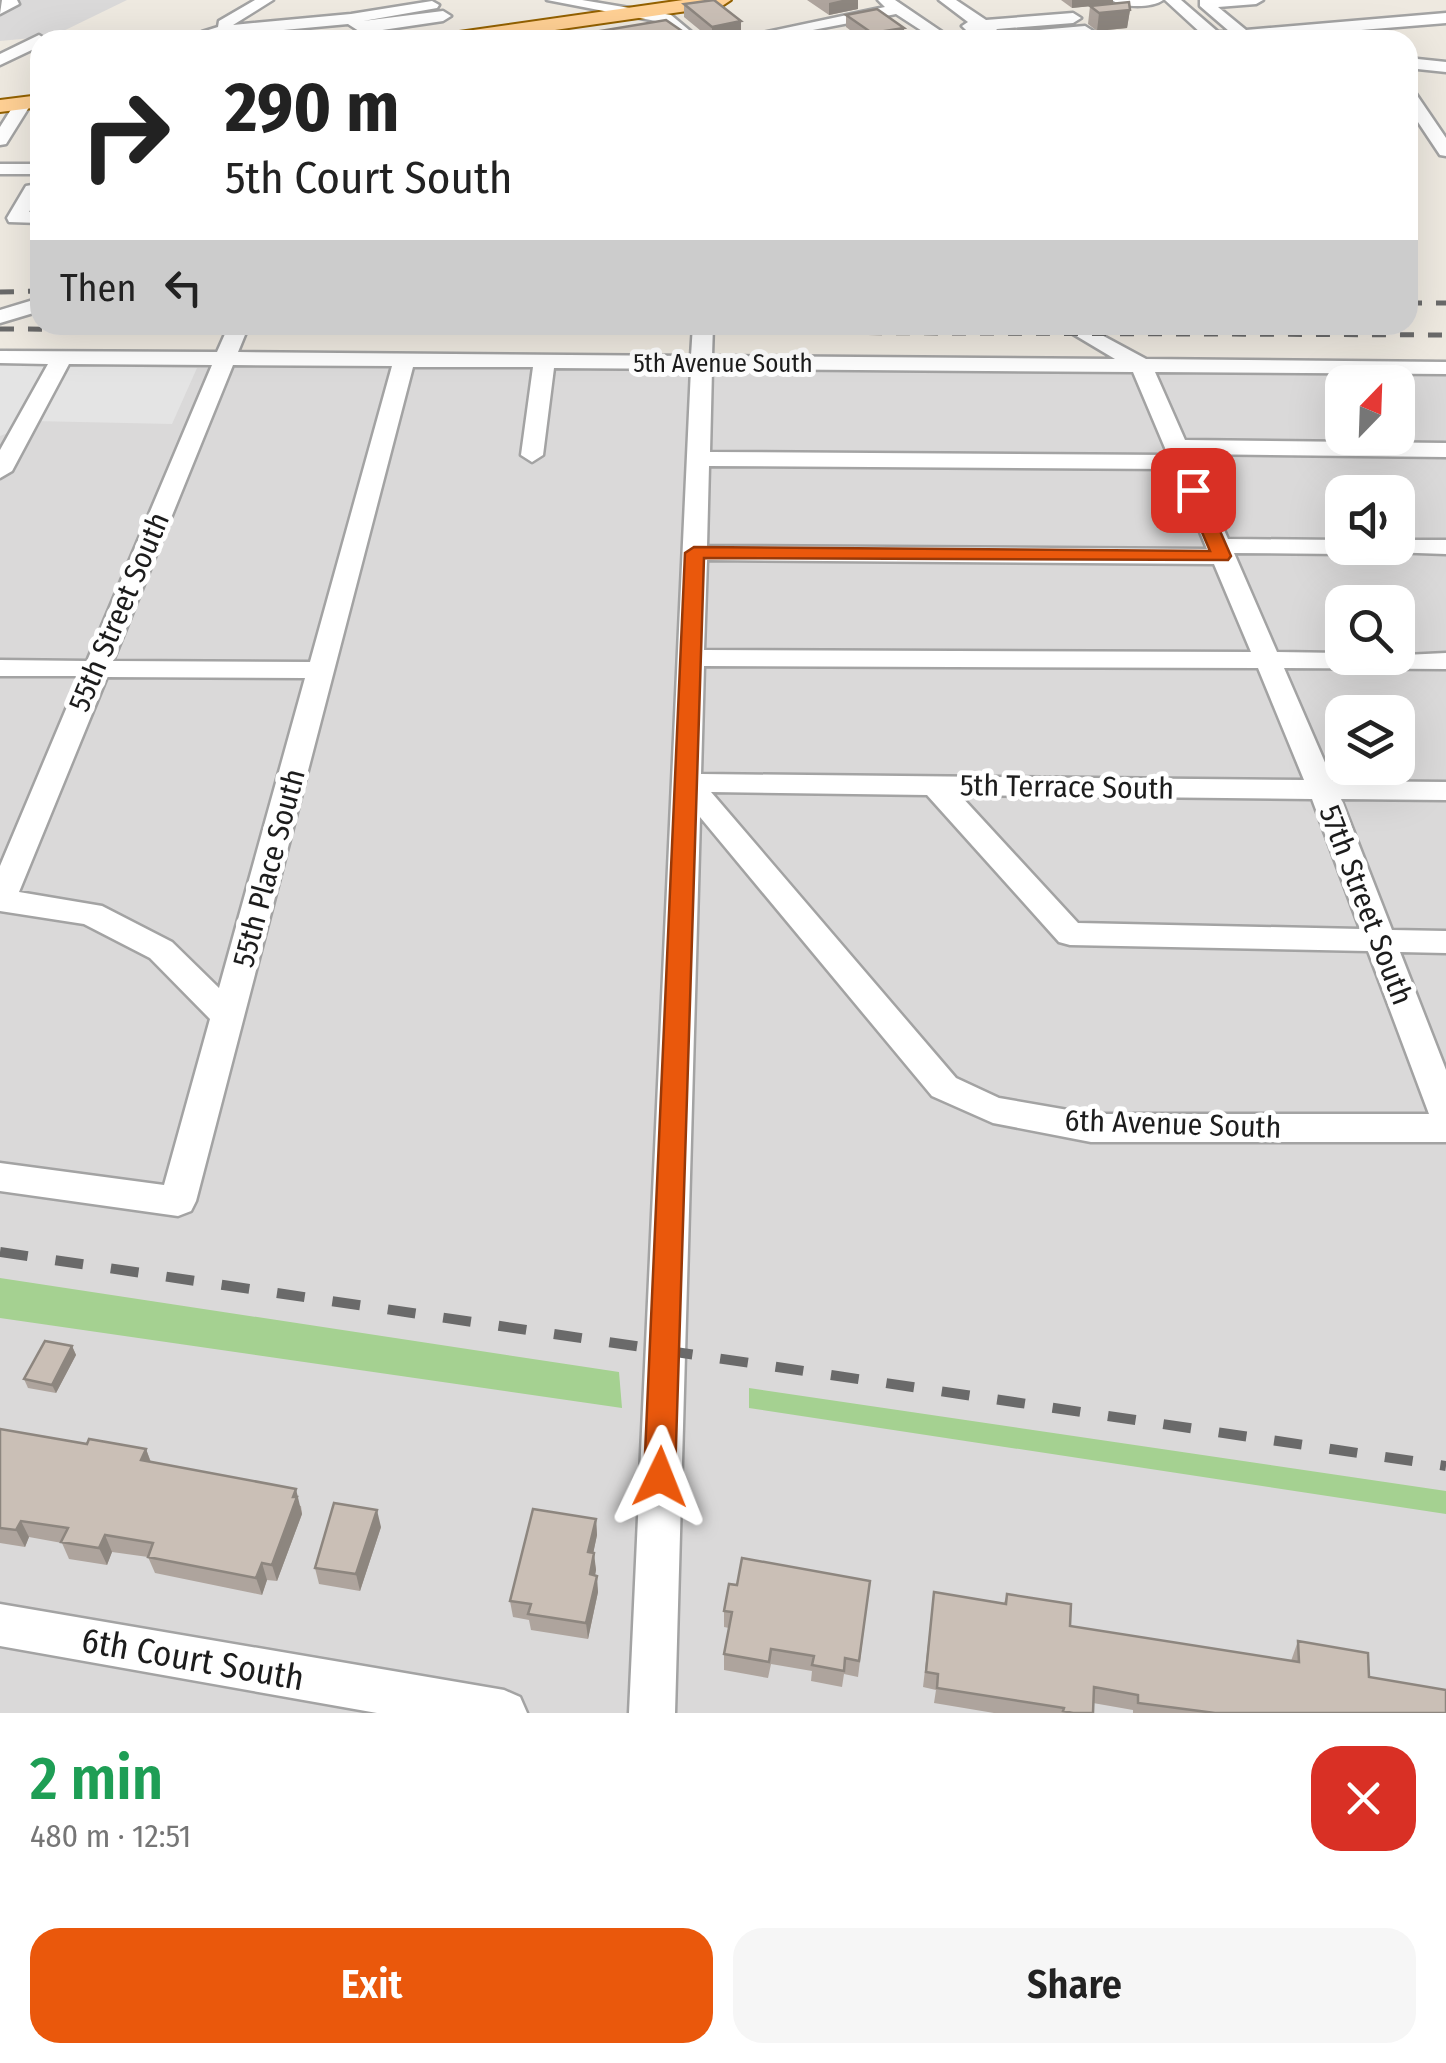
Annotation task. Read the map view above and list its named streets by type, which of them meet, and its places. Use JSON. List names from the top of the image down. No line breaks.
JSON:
{"streets":{"street":["5th Avenue South","55th Street South","5th Terrace South","55th Place South","57th Street South","6th Avenue South","6th Court South"]},"crossings":[["5th Avenue South","55th Street South"],["5th Avenue South","55th Place South"],["5th Avenue South","57th Street South"],["5th Terrace South","57th Street South"],["5th Terrace South","6th Avenue South"]],"north":"top right","page":{"turn":["290 m","5th Court South"],"then":"Then","heading":["2 min","480 m · 12:51"],"buttons":["Exit","Share"]}}
